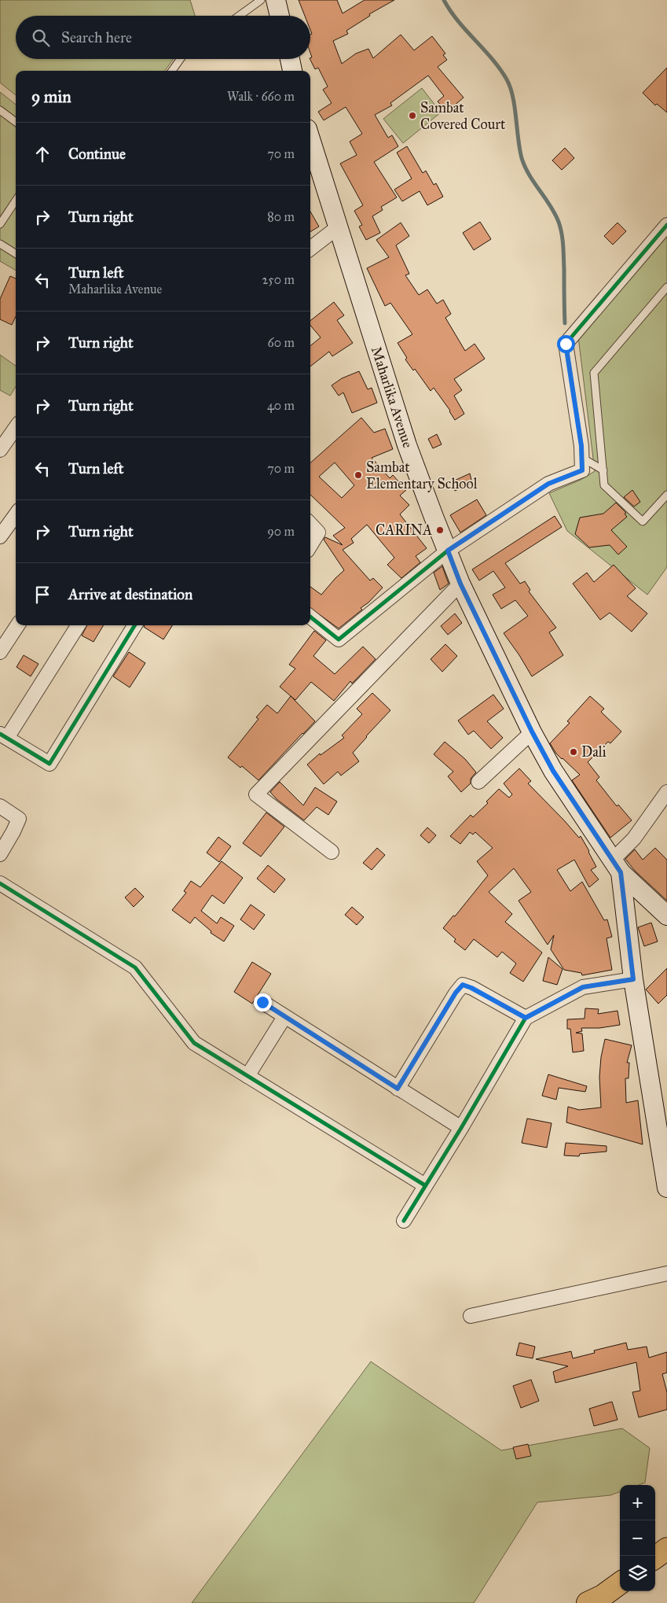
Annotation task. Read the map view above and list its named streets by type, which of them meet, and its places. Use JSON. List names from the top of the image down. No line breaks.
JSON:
{"streets":{"main road":["Maharlika Avenue"]},"places":["Sambat Covered Court","Sambat Elementary School","CARINA","Dali"],"page":{"search":"Search here","heading":["9 min","Walk · 660 m"],"list":[["Continue","70 m"],["Turn right","80 m"],["Turn left","Maharlika Avenue","250 m"],["Turn right","60 m"],["Turn right","40 m"],["Turn left","70 m"],["Turn right","90 m"],"Arrive at destination"],"map_buttons":["+","−"]}}
